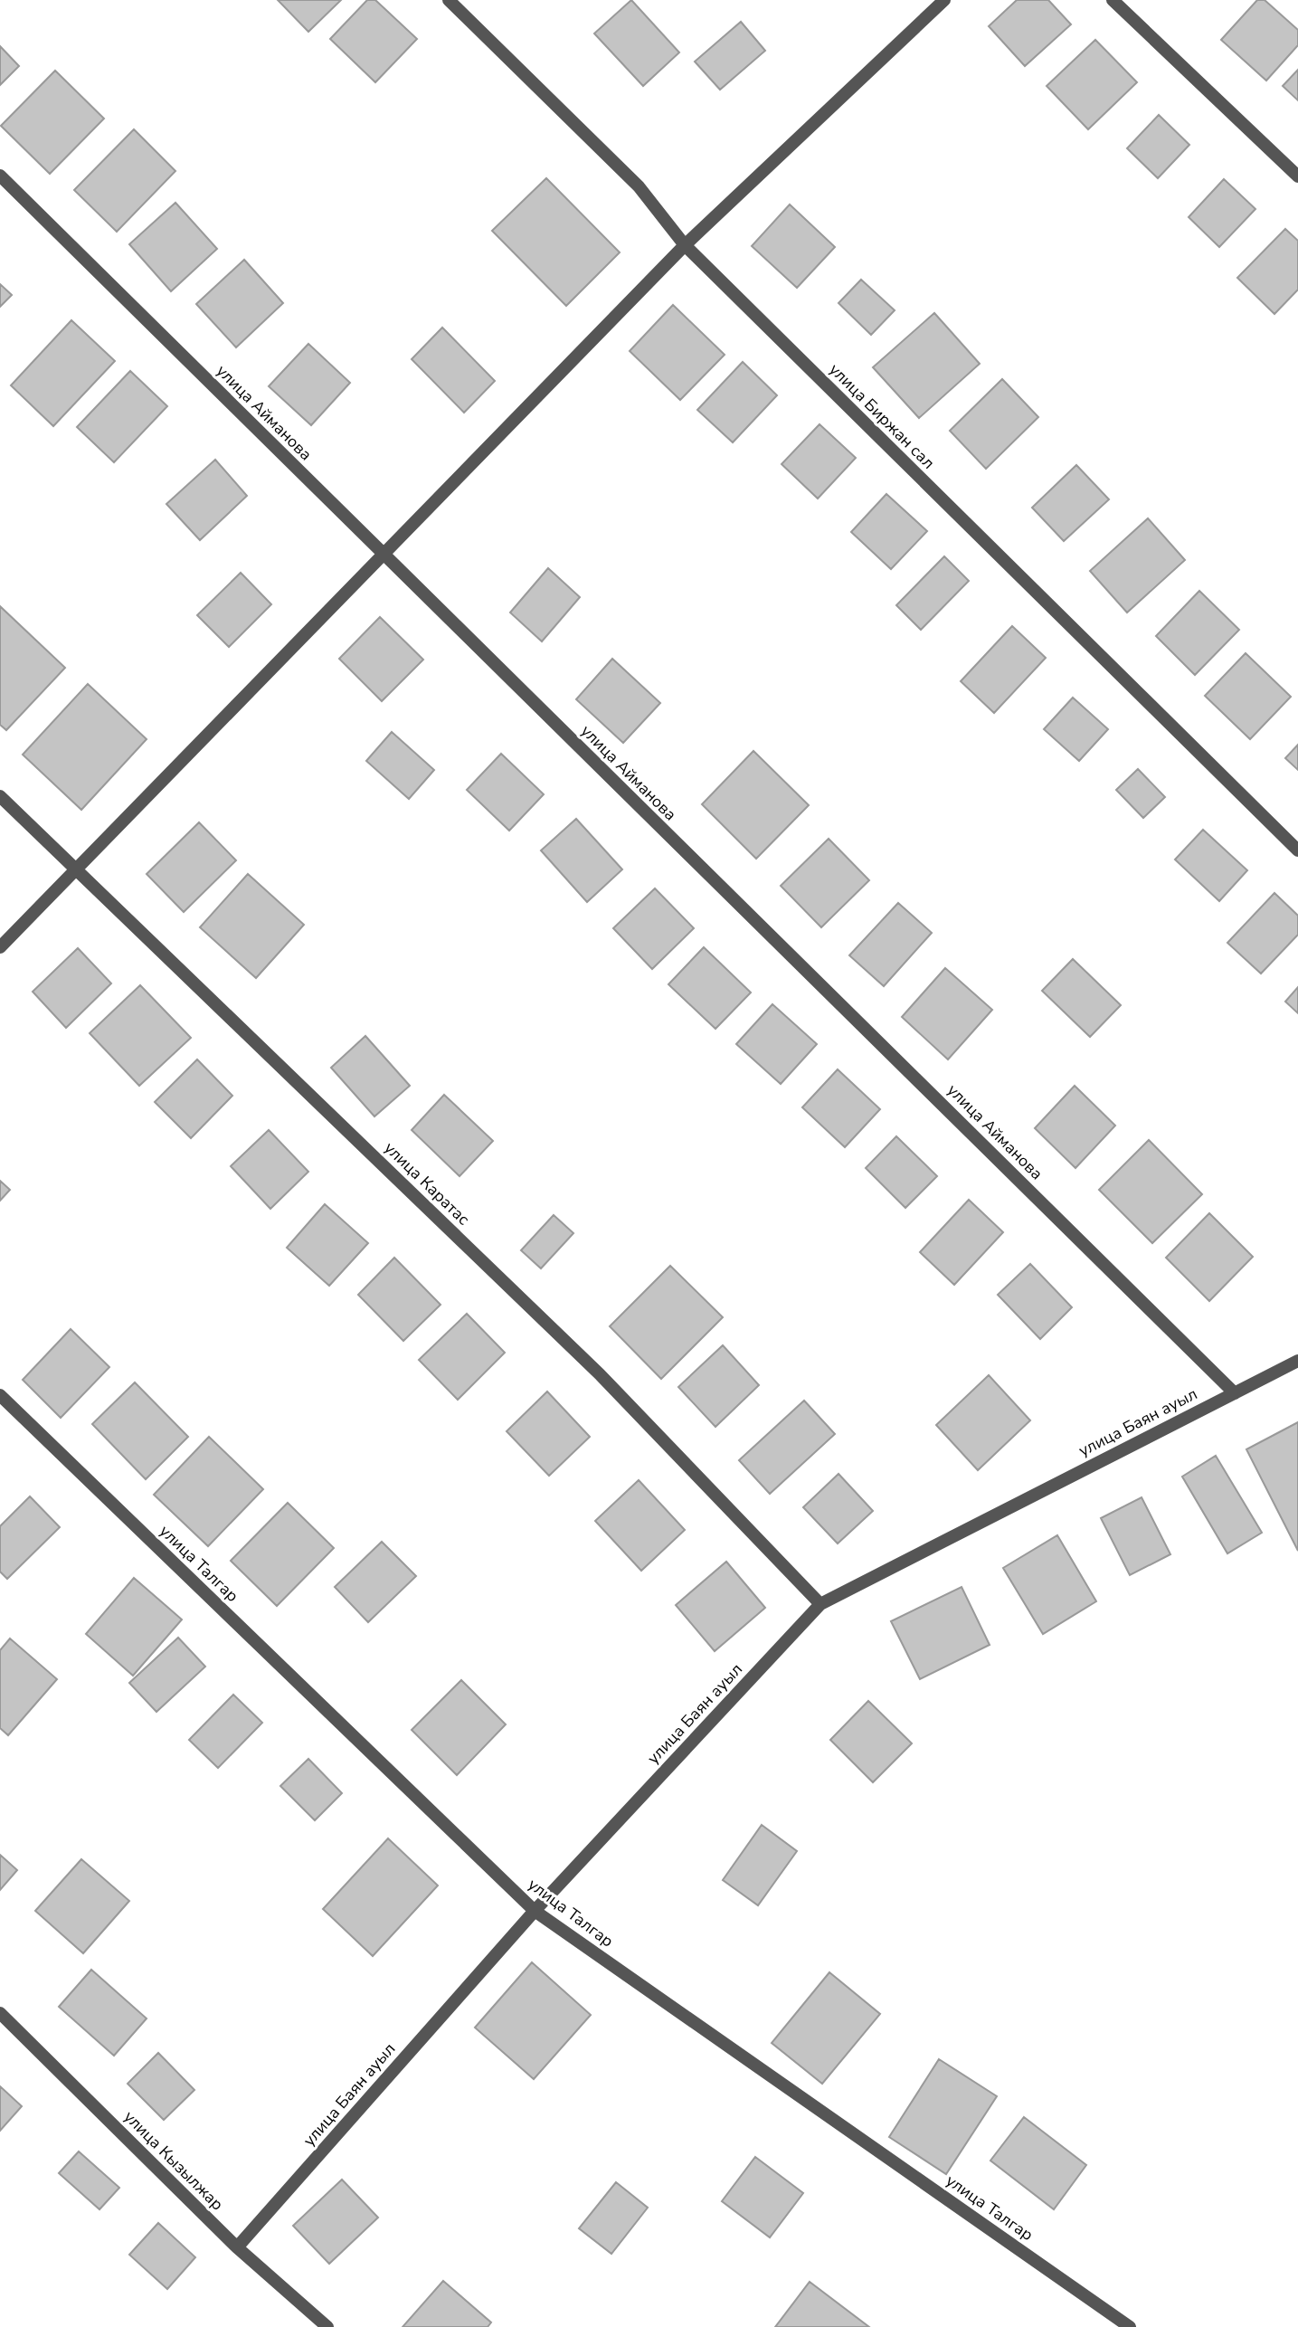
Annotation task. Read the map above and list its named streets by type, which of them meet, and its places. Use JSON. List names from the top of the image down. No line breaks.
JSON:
{"streets":{"street":["улица Айманова","улица Биржан сал","улица Каратас","улица Баян ауыл","улица Талгар","улица Кызылжар"]},"crossings":[["улица Айманова","улица Баян ауыл"],["улица Каратас","улица Баян ауыл"],["улица Баян ауыл","улица Талгар"],["улица Баян ауыл","улица Кызылжар"]]}
